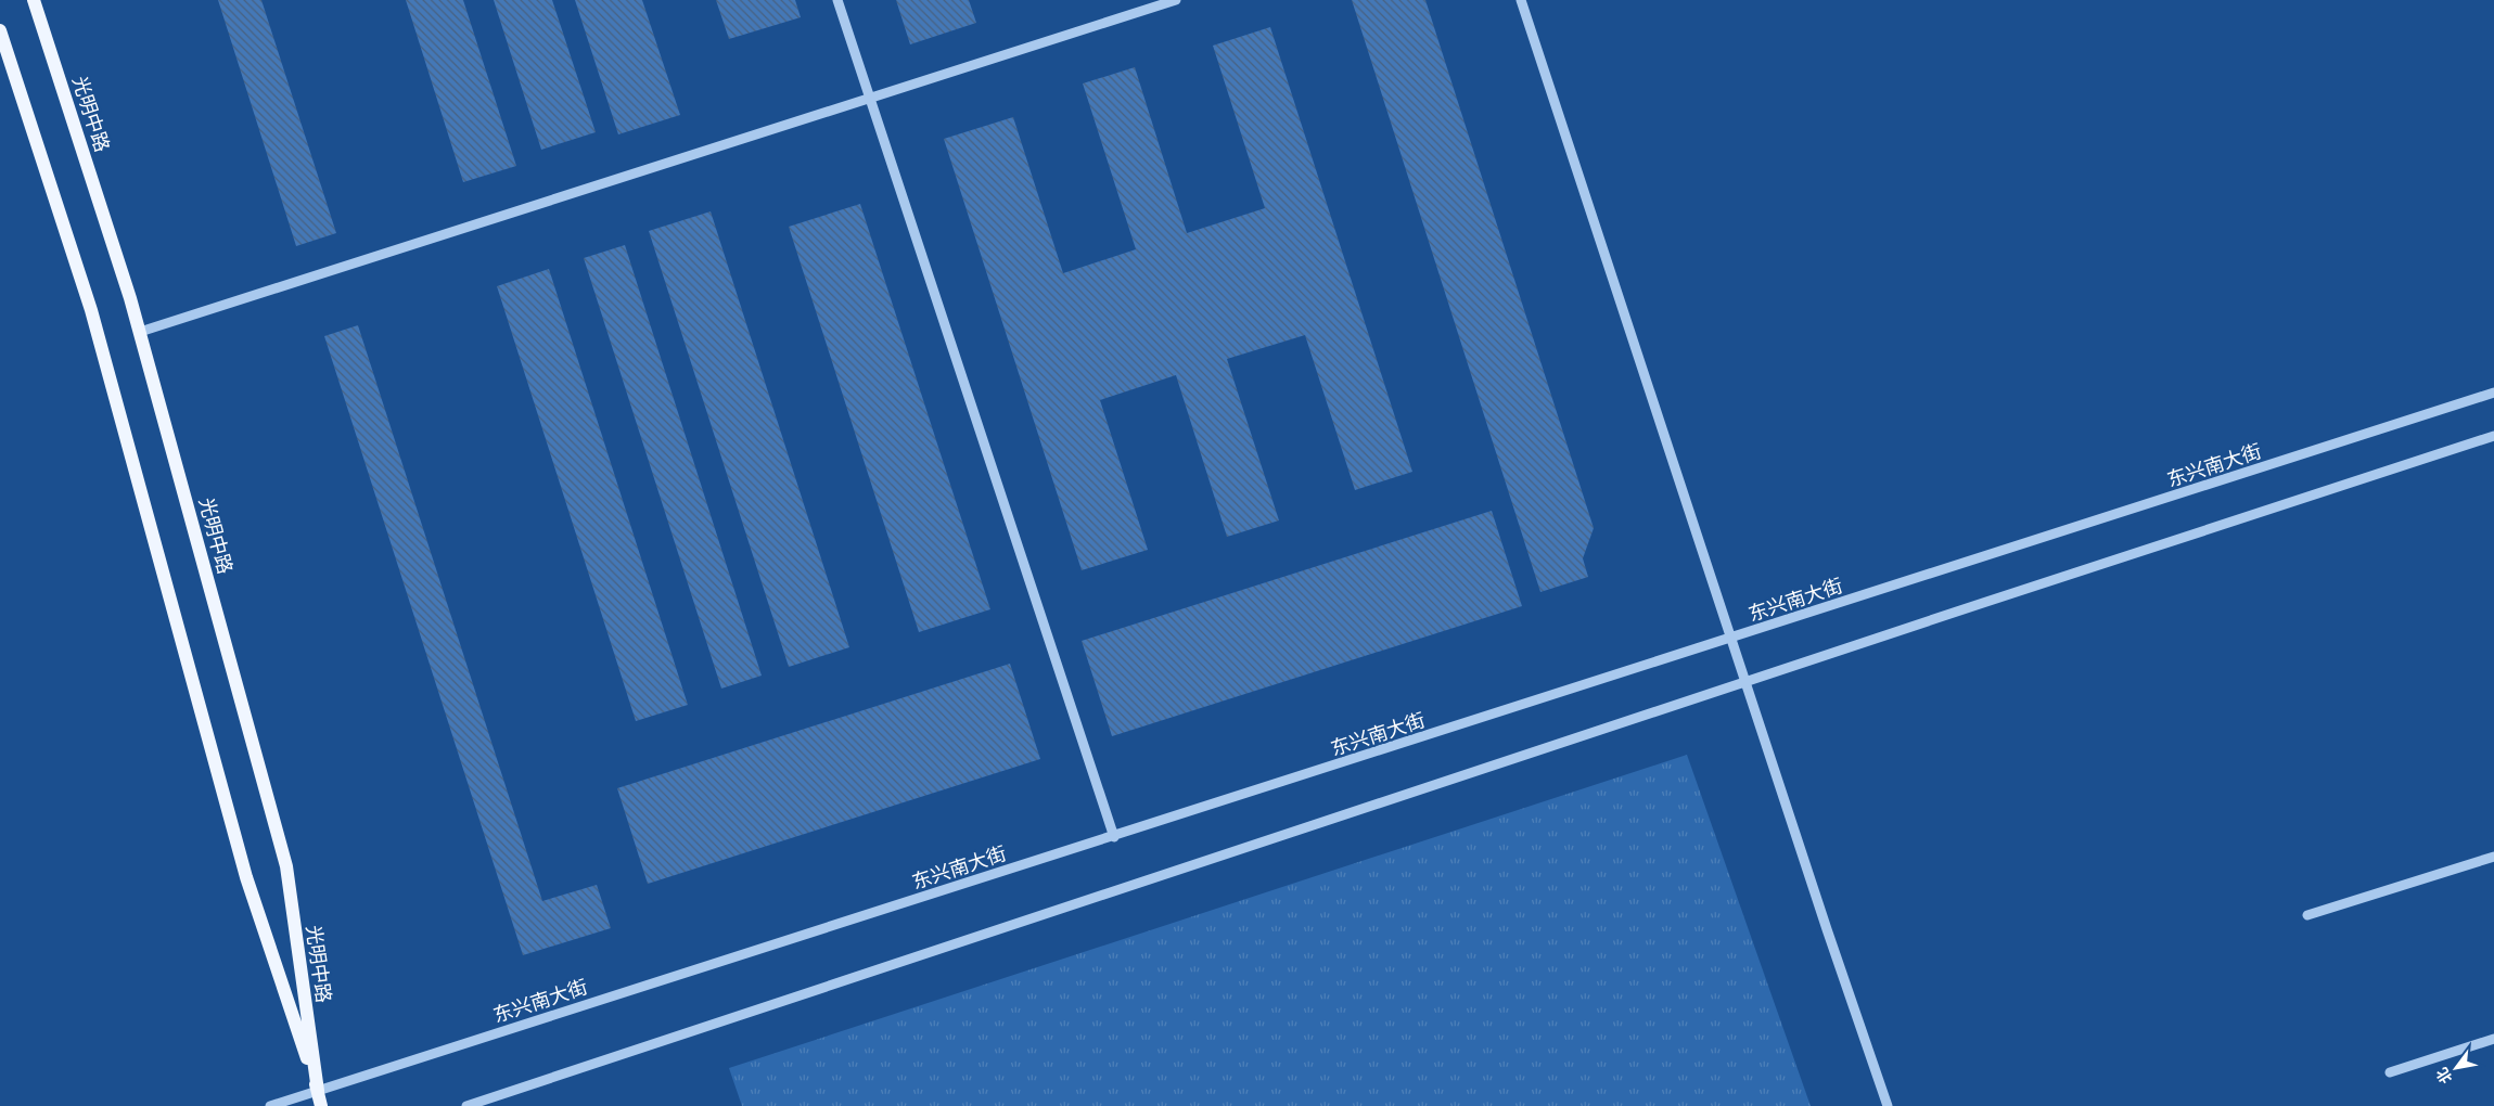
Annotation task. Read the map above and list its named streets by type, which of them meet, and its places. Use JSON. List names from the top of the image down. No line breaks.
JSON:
{"streets":{"main road":["光明中路"],"street":["东兴南大街"]},"crossings":[["光明中路","东兴南大街"]],"north":"bottom left"}
